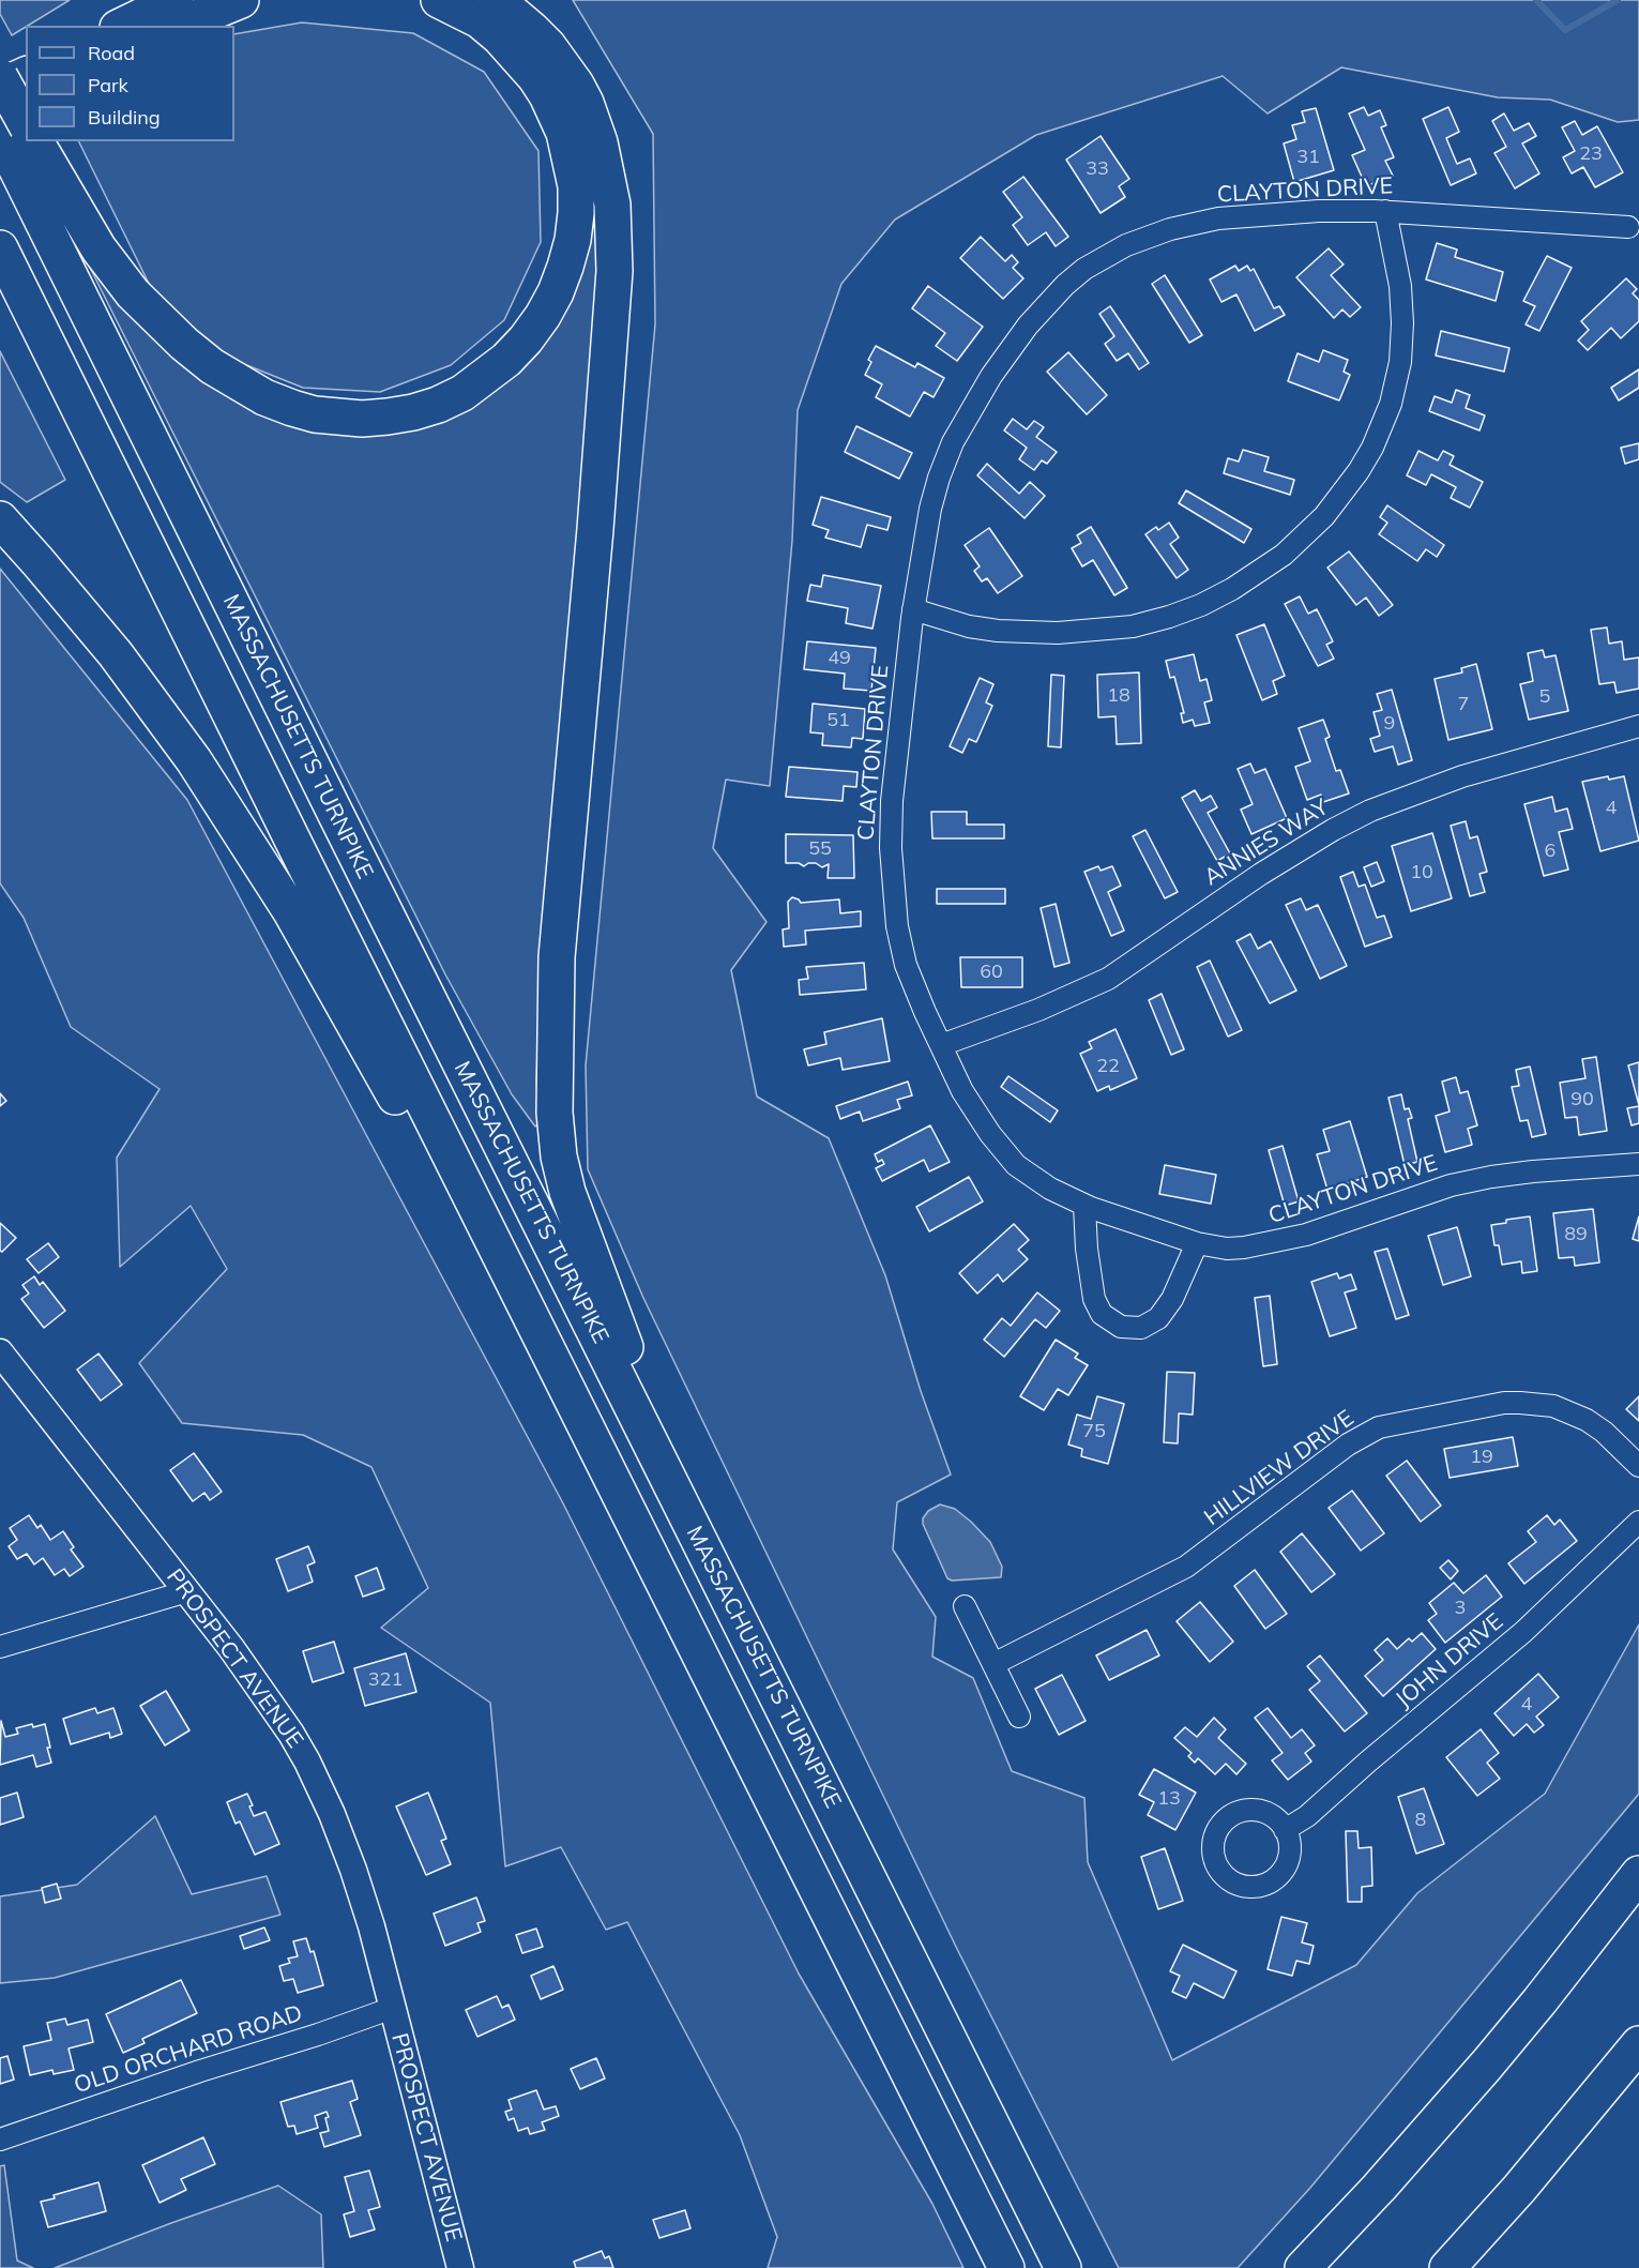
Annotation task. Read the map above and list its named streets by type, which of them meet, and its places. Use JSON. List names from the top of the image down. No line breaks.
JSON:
{"streets":{"highway":["MASSACHUSETTS TURNPIKE"],"street":["CLAYTON DRIVE","ANNIES WAY","HILLVIEW DRIVE","PROSPECT AVENUE","JOHN DRIVE","OLD ORCHARD ROAD"]},"crossings":[["CLAYTON DRIVE","ANNIES WAY"],["PROSPECT AVENUE","OLD ORCHARD ROAD"]],"house_numbers":["23","31","33","49","18","5","7","51","9","4","55","6","10","60","22","90","89","75","19","3","321","4","13","8"],"legend":["Road","Park","Building"]}
